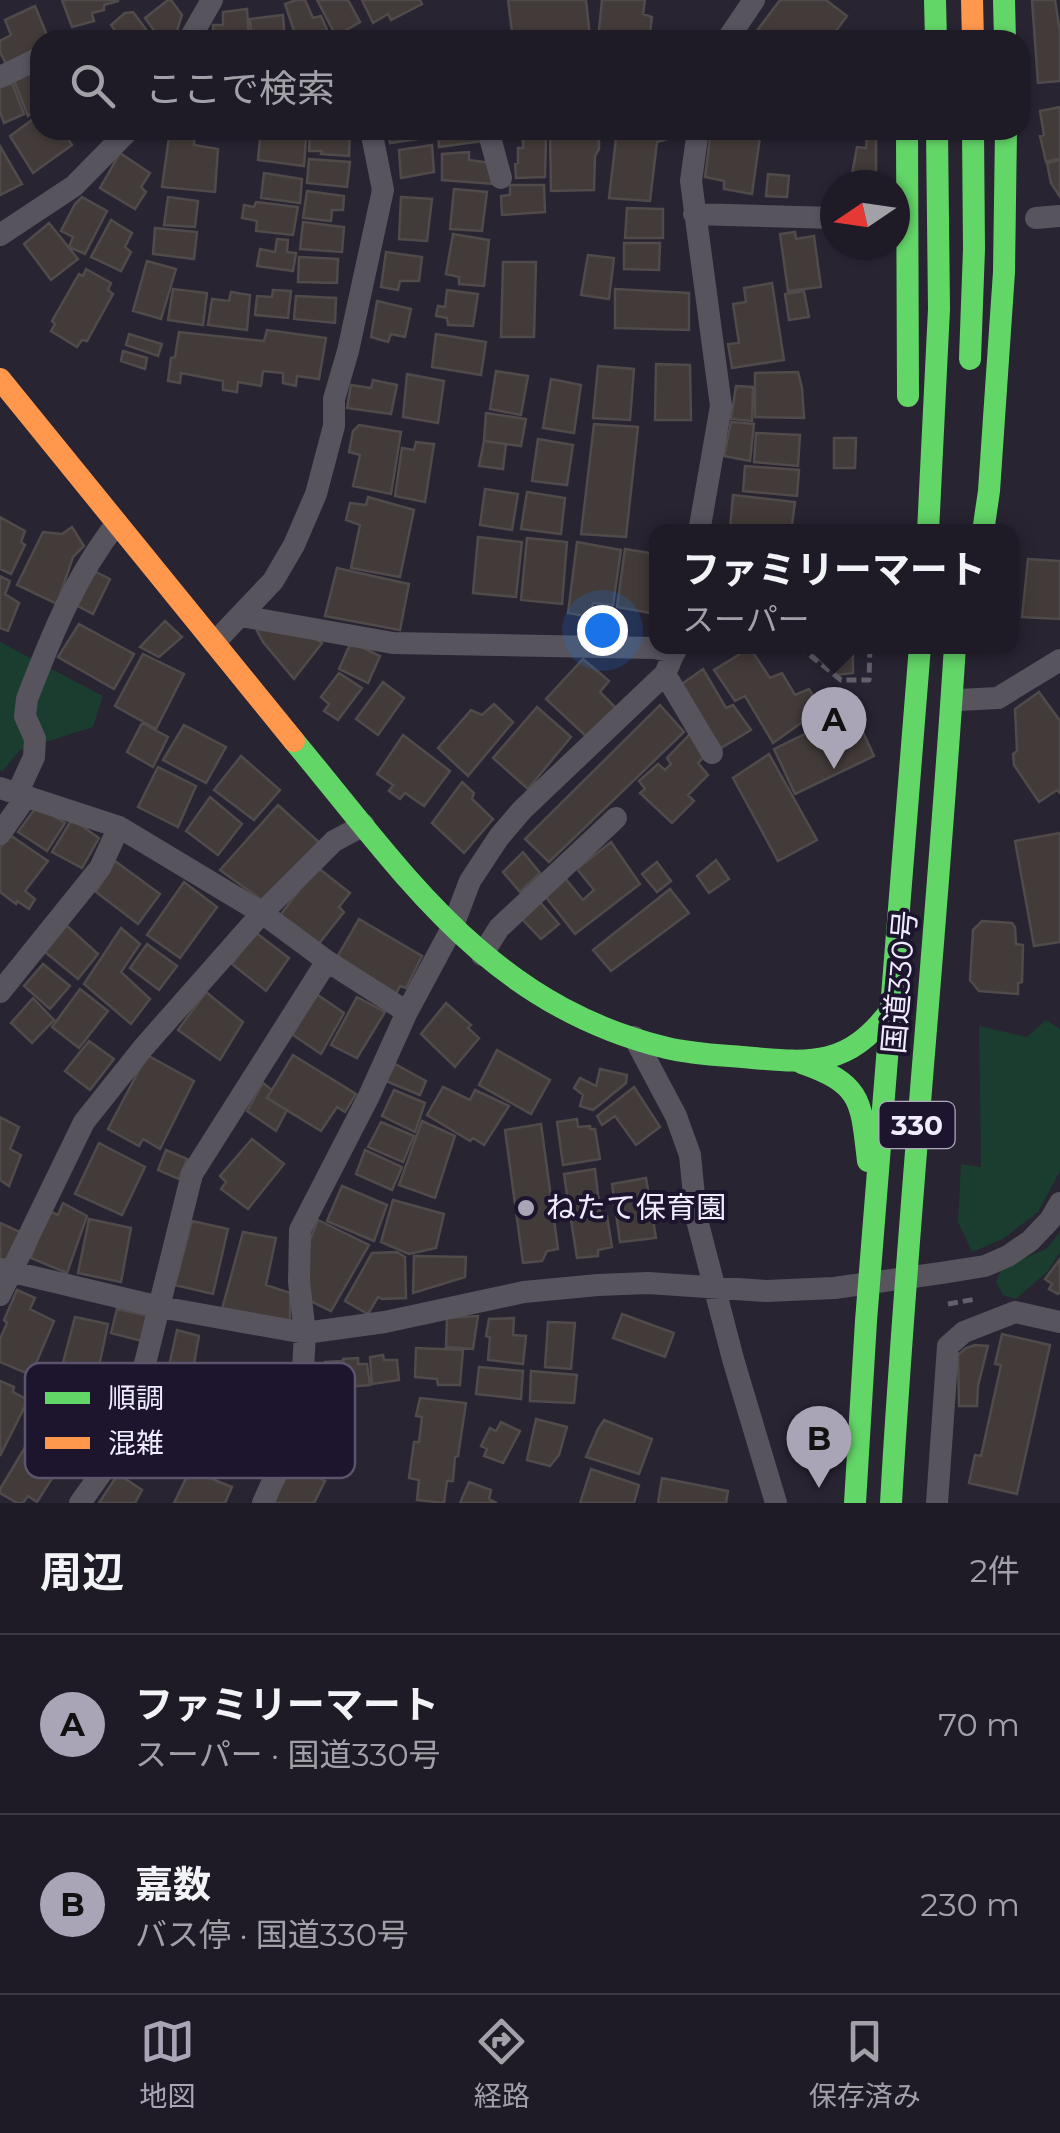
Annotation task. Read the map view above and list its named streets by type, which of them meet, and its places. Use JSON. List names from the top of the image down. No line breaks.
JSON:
{"streets":{"main road":["国道330号","330"]},"places":["ねたて保育園"],"legend":["順調","混雑"],"north":"left","page":{"search":"ここで検索","popup":["ファミリーマート","スーパー"],"pins":["A","B"],"heading":["周辺","2件"],"list":[{"mark":"A","name":"ファミリーマート","note":"スーパー · 国道330号","value":"70 m"},{"mark":"B","name":"嘉数","note":"バス停 · 国道330号","value":"230 m"}],"nav":["地図","経路","保存済み"]}}
